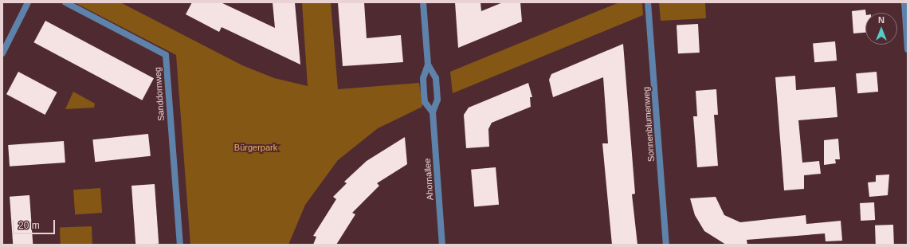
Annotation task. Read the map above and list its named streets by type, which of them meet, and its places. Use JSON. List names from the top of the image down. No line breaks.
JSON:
{"streets":{"street":["Sanddornweg","Sonnenblumenweg","Ahornallee"]},"parks":["Bürgerpark"],"scale_bar":"20 m","north":"top"}
